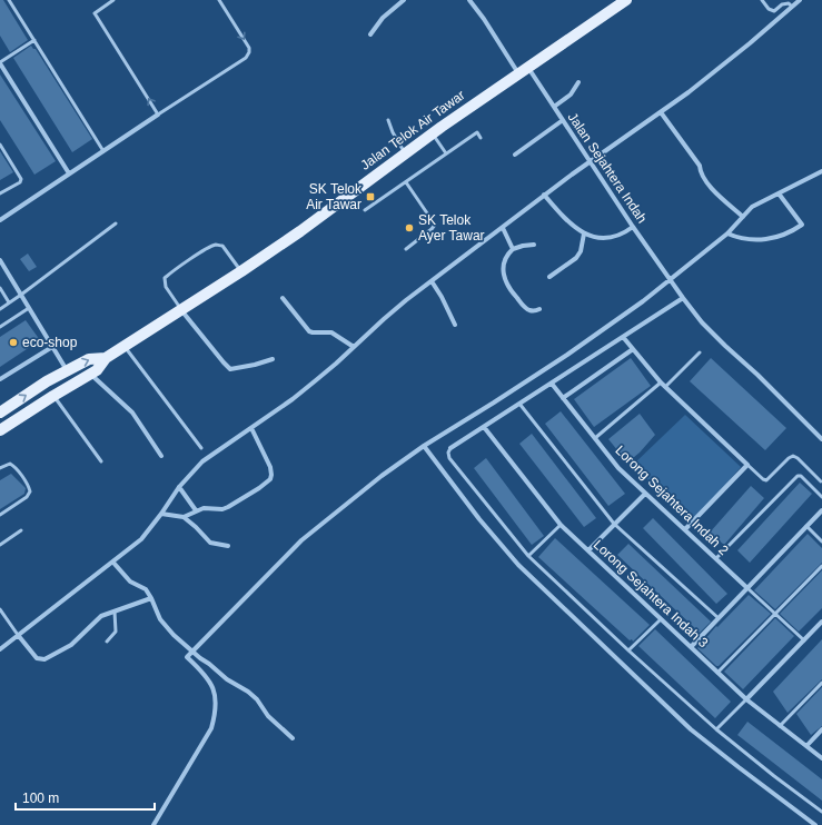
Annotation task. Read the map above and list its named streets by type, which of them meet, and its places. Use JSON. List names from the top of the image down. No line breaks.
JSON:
{"streets":{"main road":["Jalan Telok Air Tawar"],"street":["Jalan Sejahtera Indah","Lorong Sejahtera Indah 2","Lorong Sejahtera Indah 3"]},"crossings":[["Jalan Telok Air Tawar","Jalan Sejahtera Indah"]],"places":{"transit":["SK Telok Air Tawar"],"other":["SK Telok Ayer Tawar","eco-shop"]},"scale_bar":"100 m"}
